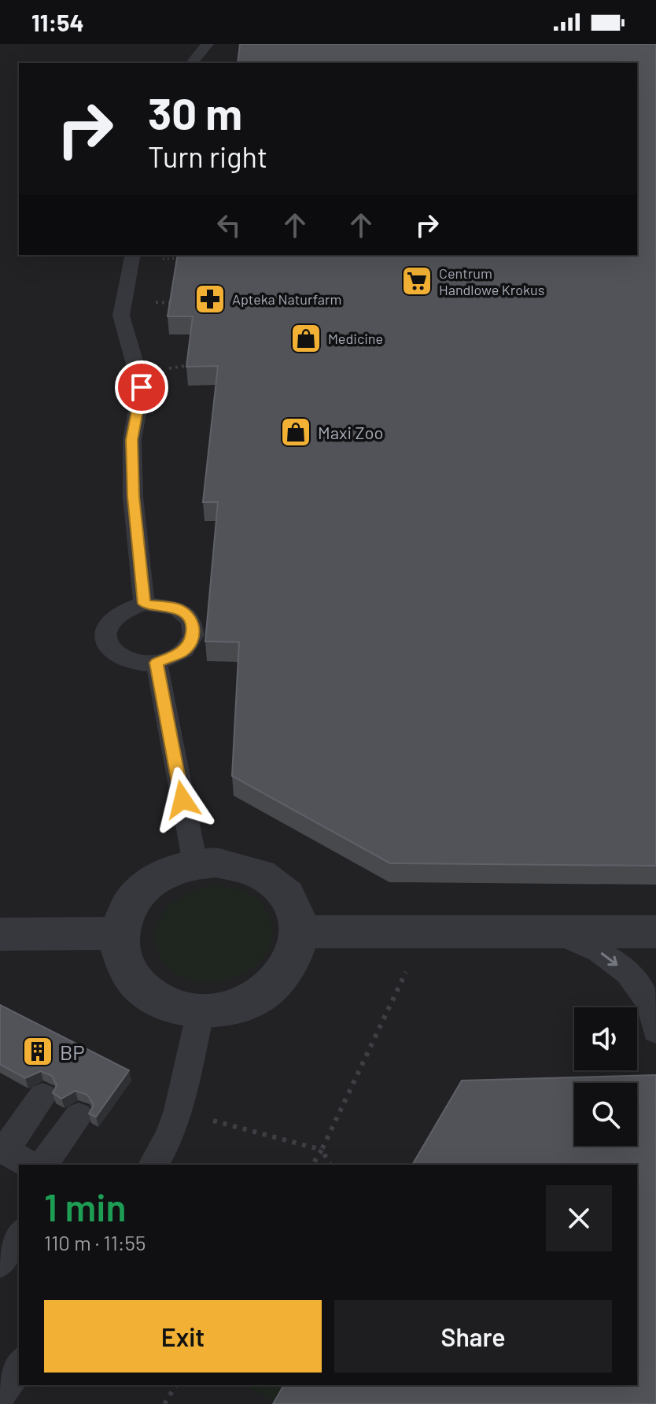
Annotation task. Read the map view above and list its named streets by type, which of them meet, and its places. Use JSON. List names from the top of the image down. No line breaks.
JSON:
{"places":{"supermarket":["Centrum Handlowe Krokus"],"pharmacy":["Apteka Naturfarm"],"shop":["Medicine","Maxi Zoo"],"building":["BP"]},"page":{"status":"11:54","turn":["30 m","Turn right"],"heading":["1 min","110 m · 11:55"],"buttons":["Exit","Share"]}}
